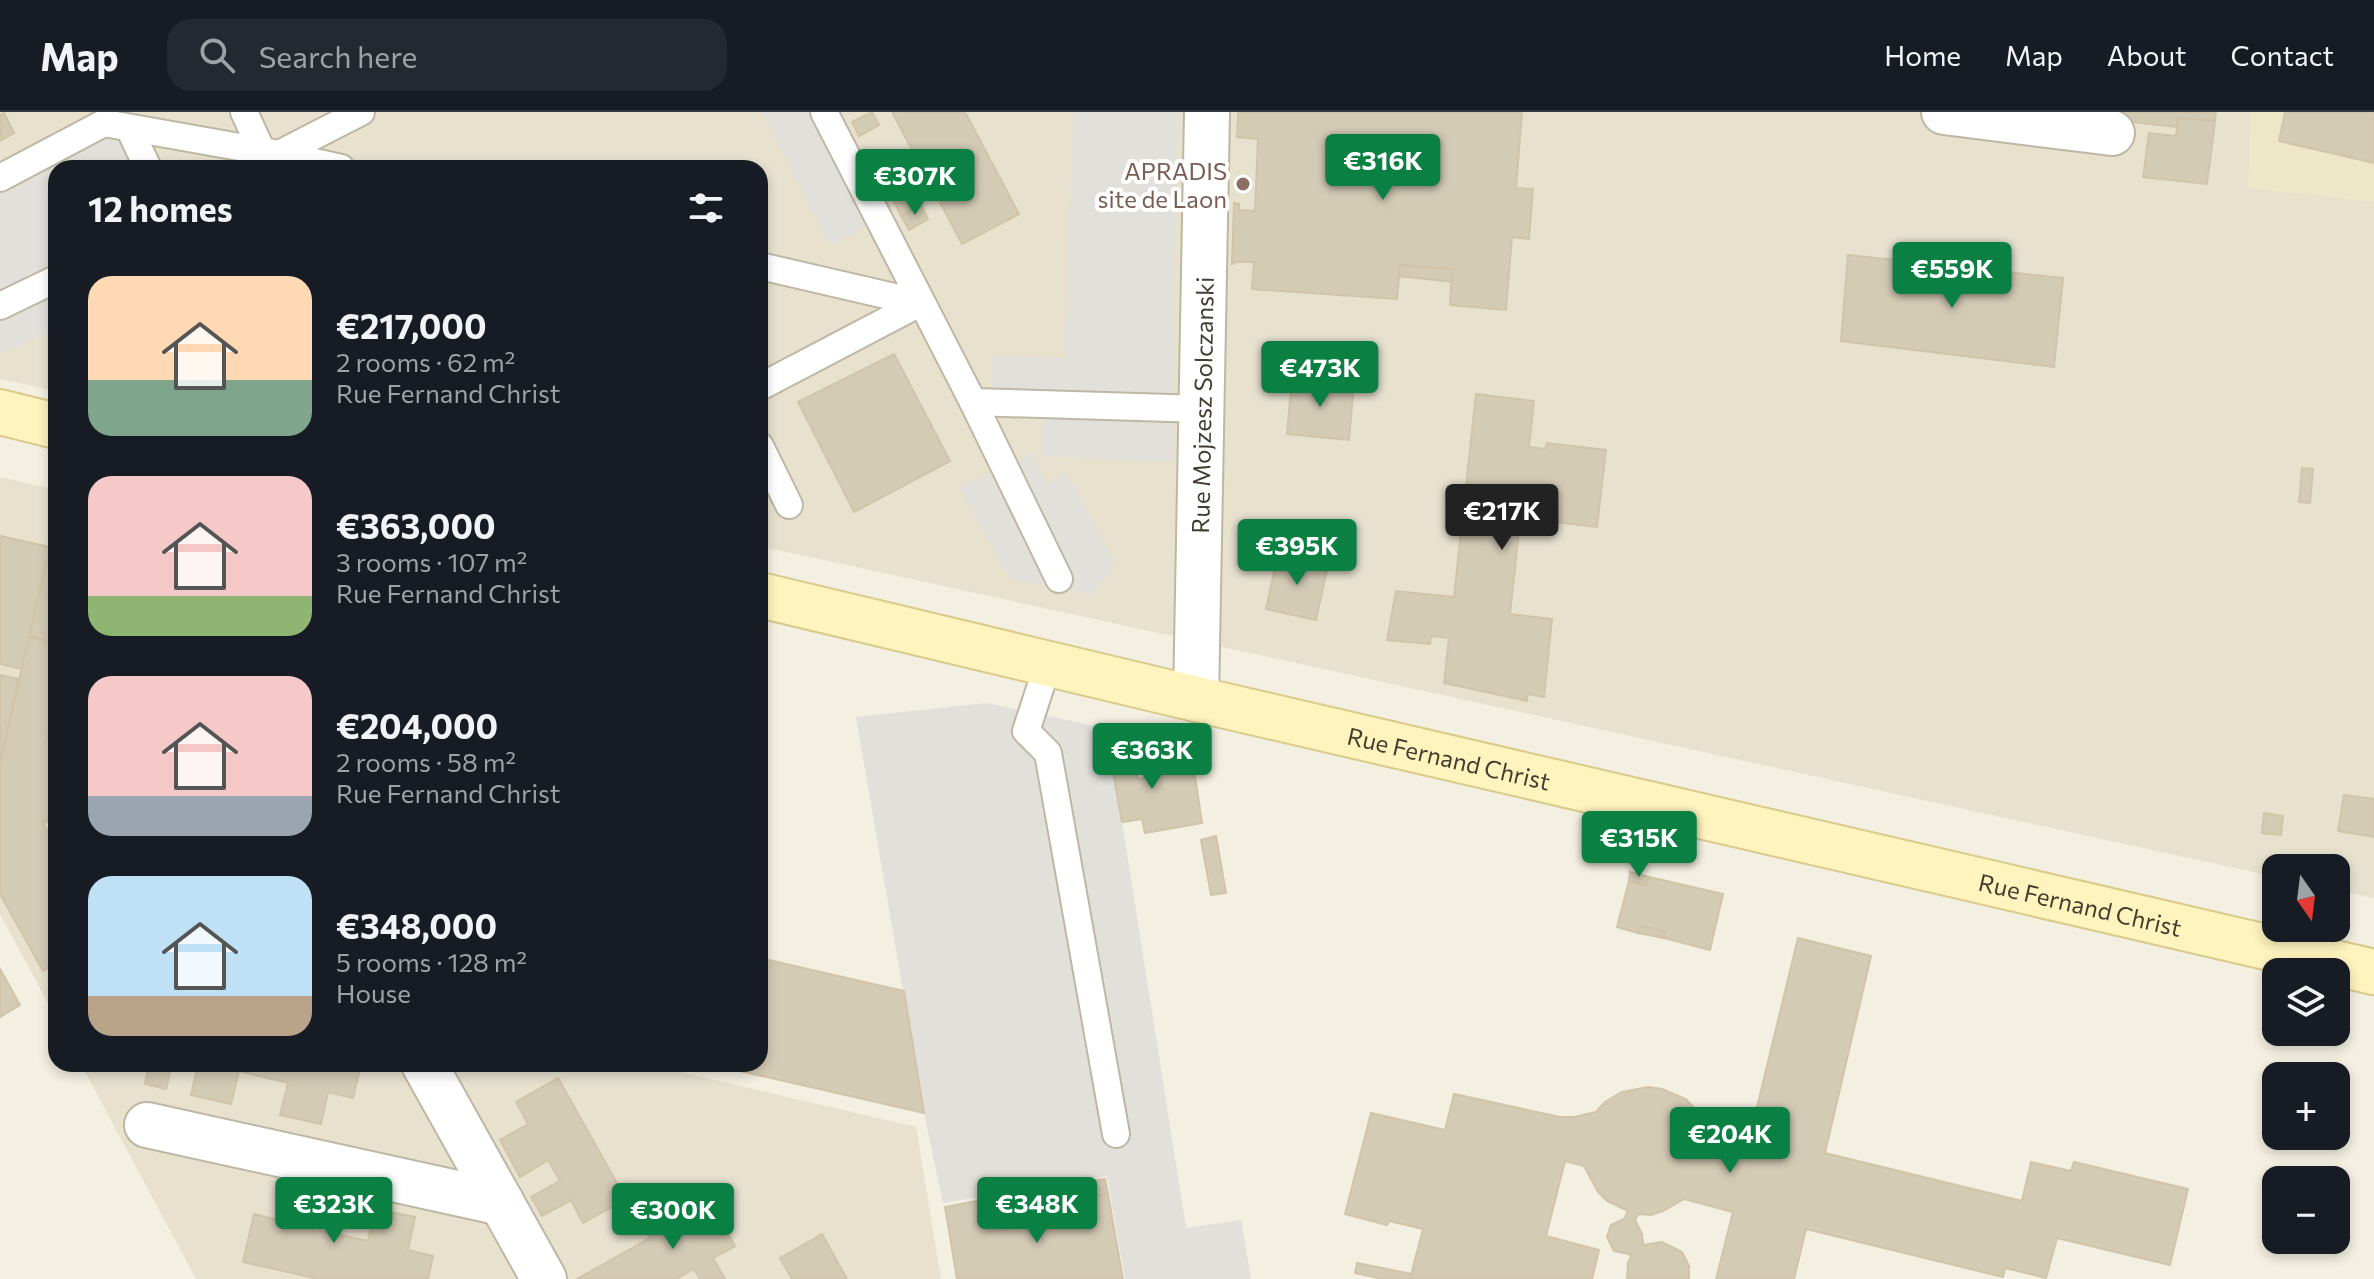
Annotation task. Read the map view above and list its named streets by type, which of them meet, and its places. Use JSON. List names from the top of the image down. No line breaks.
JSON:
{"streets":{"main road":["Rue Fernand Christ"],"street":["Rue Mojzesz Solczanski"]},"crossings":[["Rue Mojzesz Solczanski","Rue Fernand Christ"]],"places":["APRADIS site de Laon"],"north":"bottom","page":{"header":"Map","search":"Search here","nav":["Home","Map","About","Contact"],"price":["€316K","€307K","€559K","€473K","€217K","€395K","€363K","€315K","€204K","€323K","€348K","€300K"],"heading":"12 homes","list":[{"name":"€217,000","note":"2 rooms · 62 m² · Rue Fernand Christ"},{"name":"€363,000","note":"3 rooms · 107 m² · Rue Fernand Christ"},{"name":"€204,000","note":"2 rooms · 58 m² · Rue Fernand Christ"},{"name":"€348,000","note":"5 rooms · 128 m² · House"}],"map_buttons":["+","−"]}}
